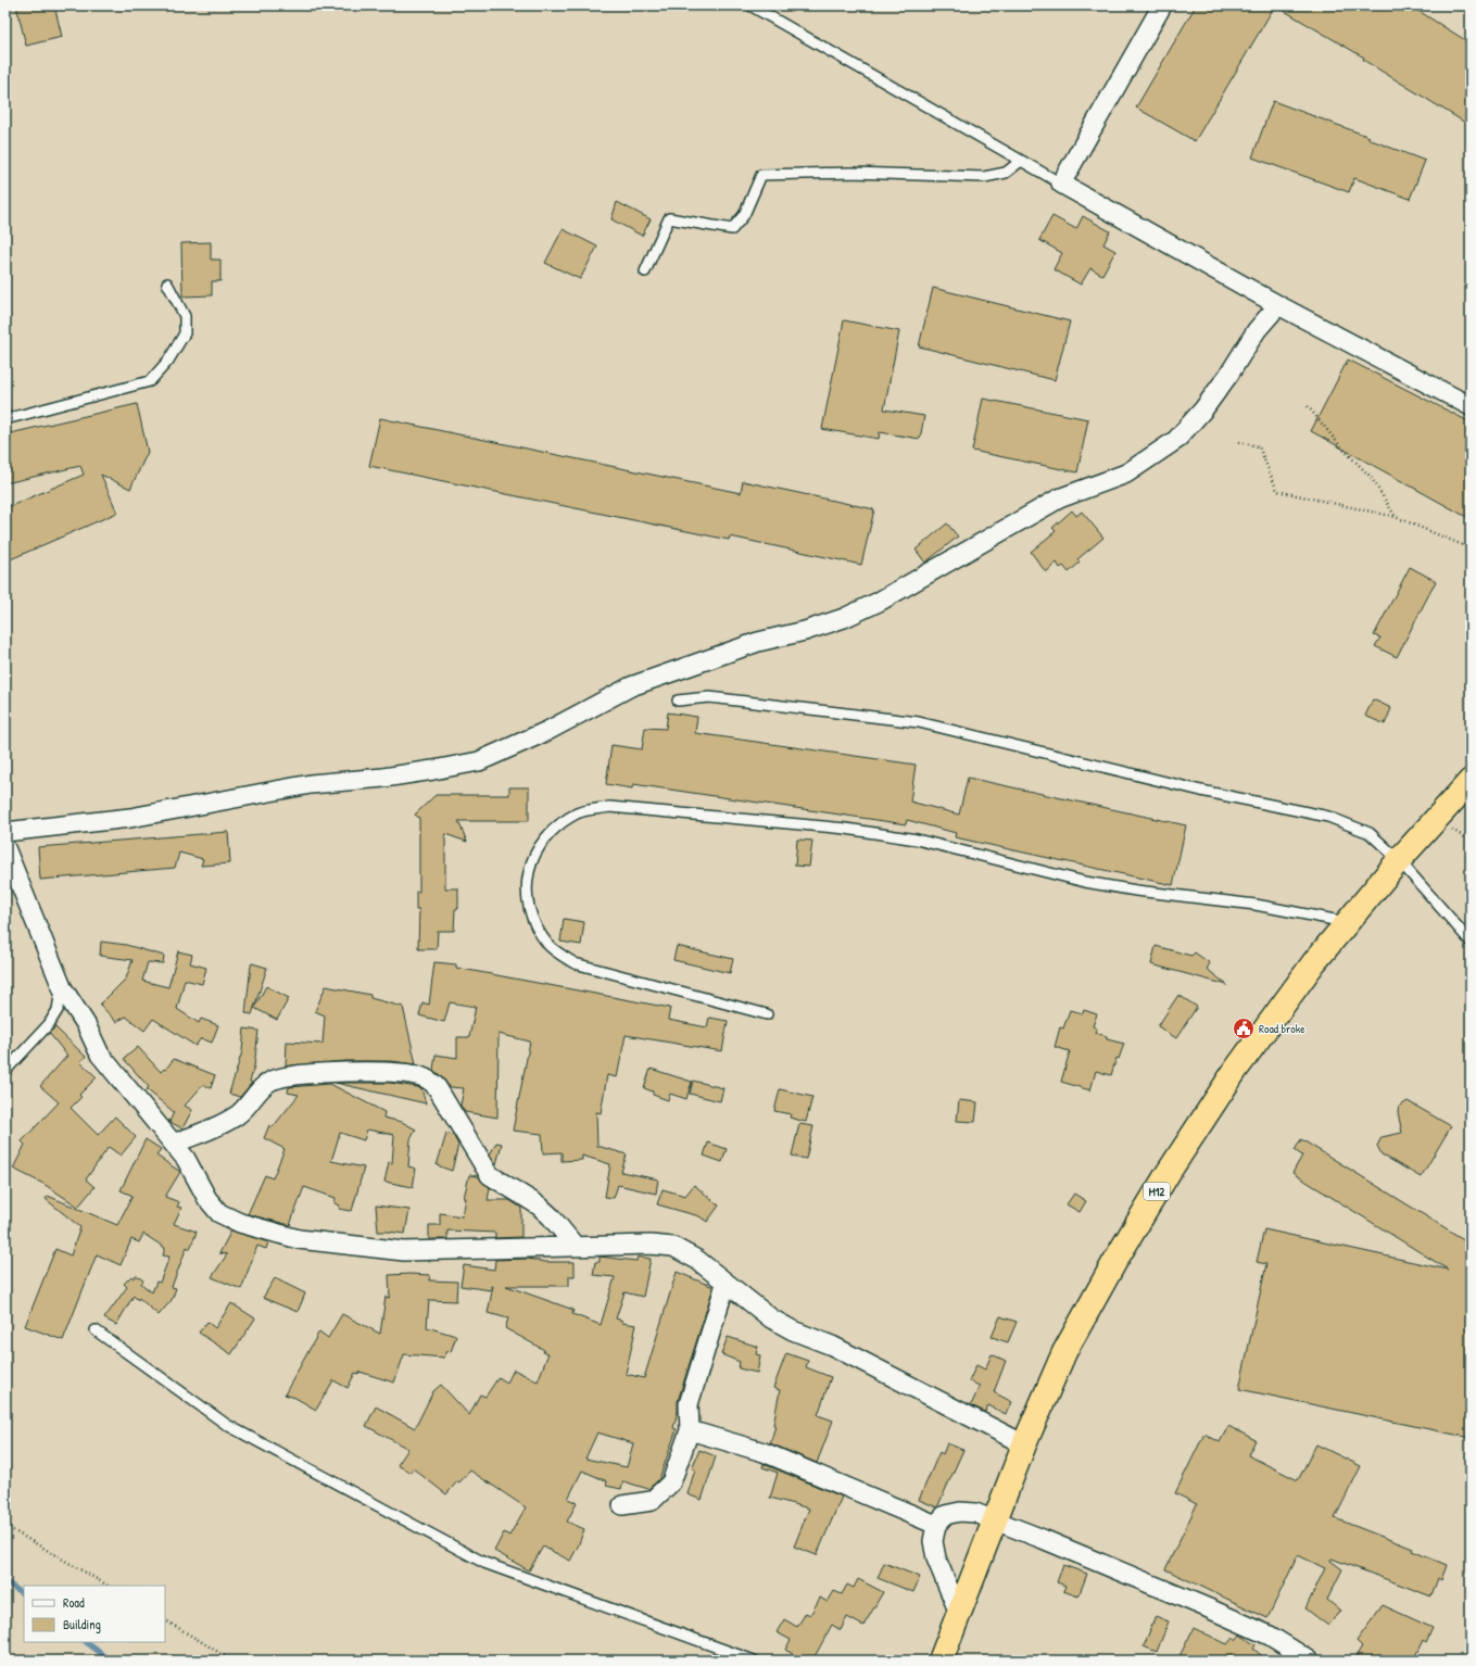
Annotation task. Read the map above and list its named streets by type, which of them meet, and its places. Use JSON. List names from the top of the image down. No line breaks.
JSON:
{"streets":{"highway":["M12"]},"places":{"public building":["Road broke"]},"legend":["Road","Building"]}
